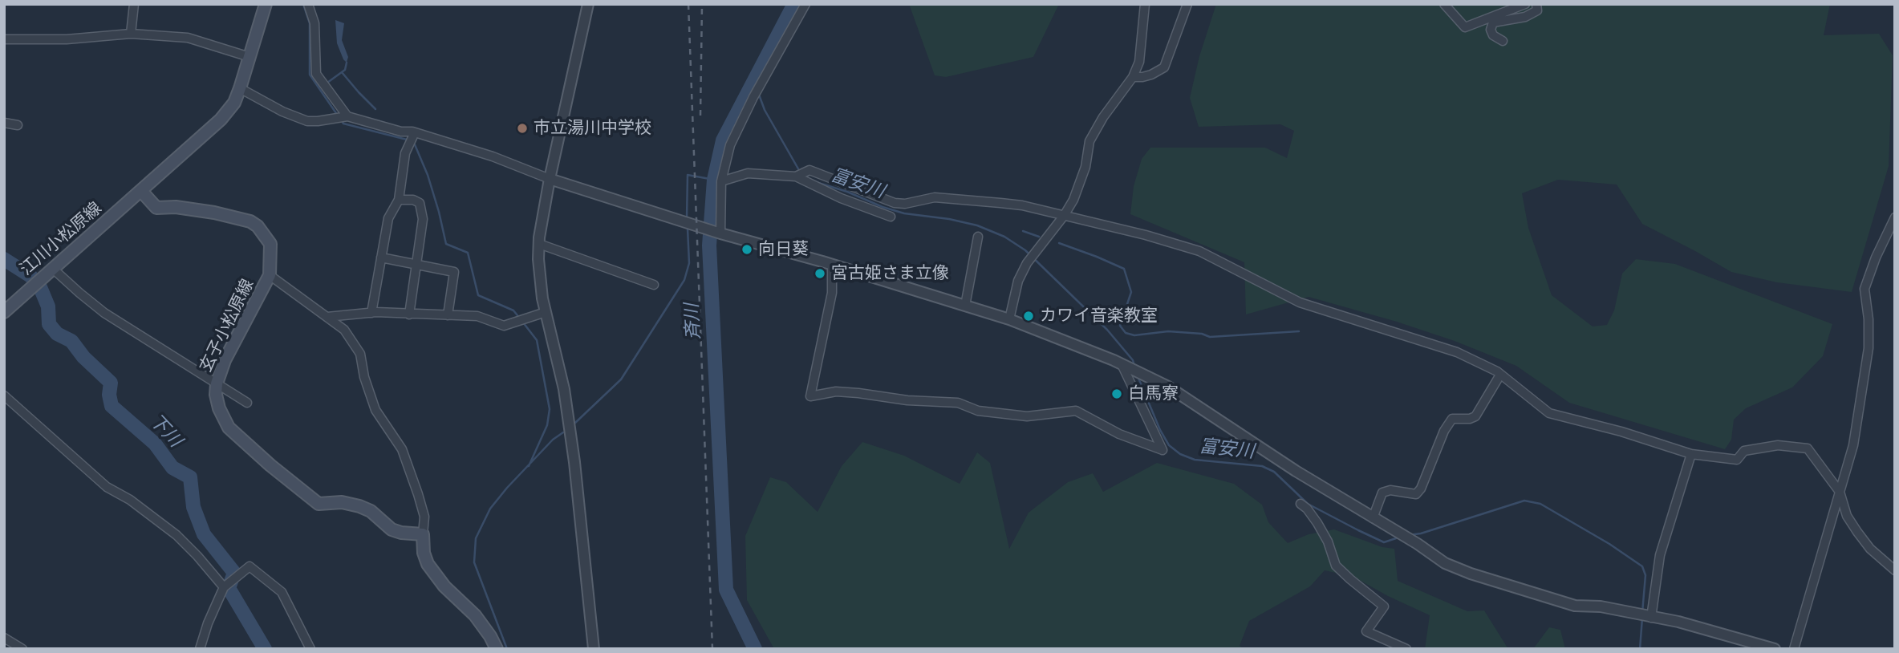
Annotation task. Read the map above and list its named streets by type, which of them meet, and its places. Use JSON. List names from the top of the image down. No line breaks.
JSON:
{"streets":{"main road":["江川小松原線","玄子小松原線"]},"crossings":[["江川小松原線","玄子小松原線"]],"water":["富安川","斉川","下川"],"places":["市立湯川中学校","向日葵","宮古姫さま立像","カワイ音楽教室","白馬寮"]}
